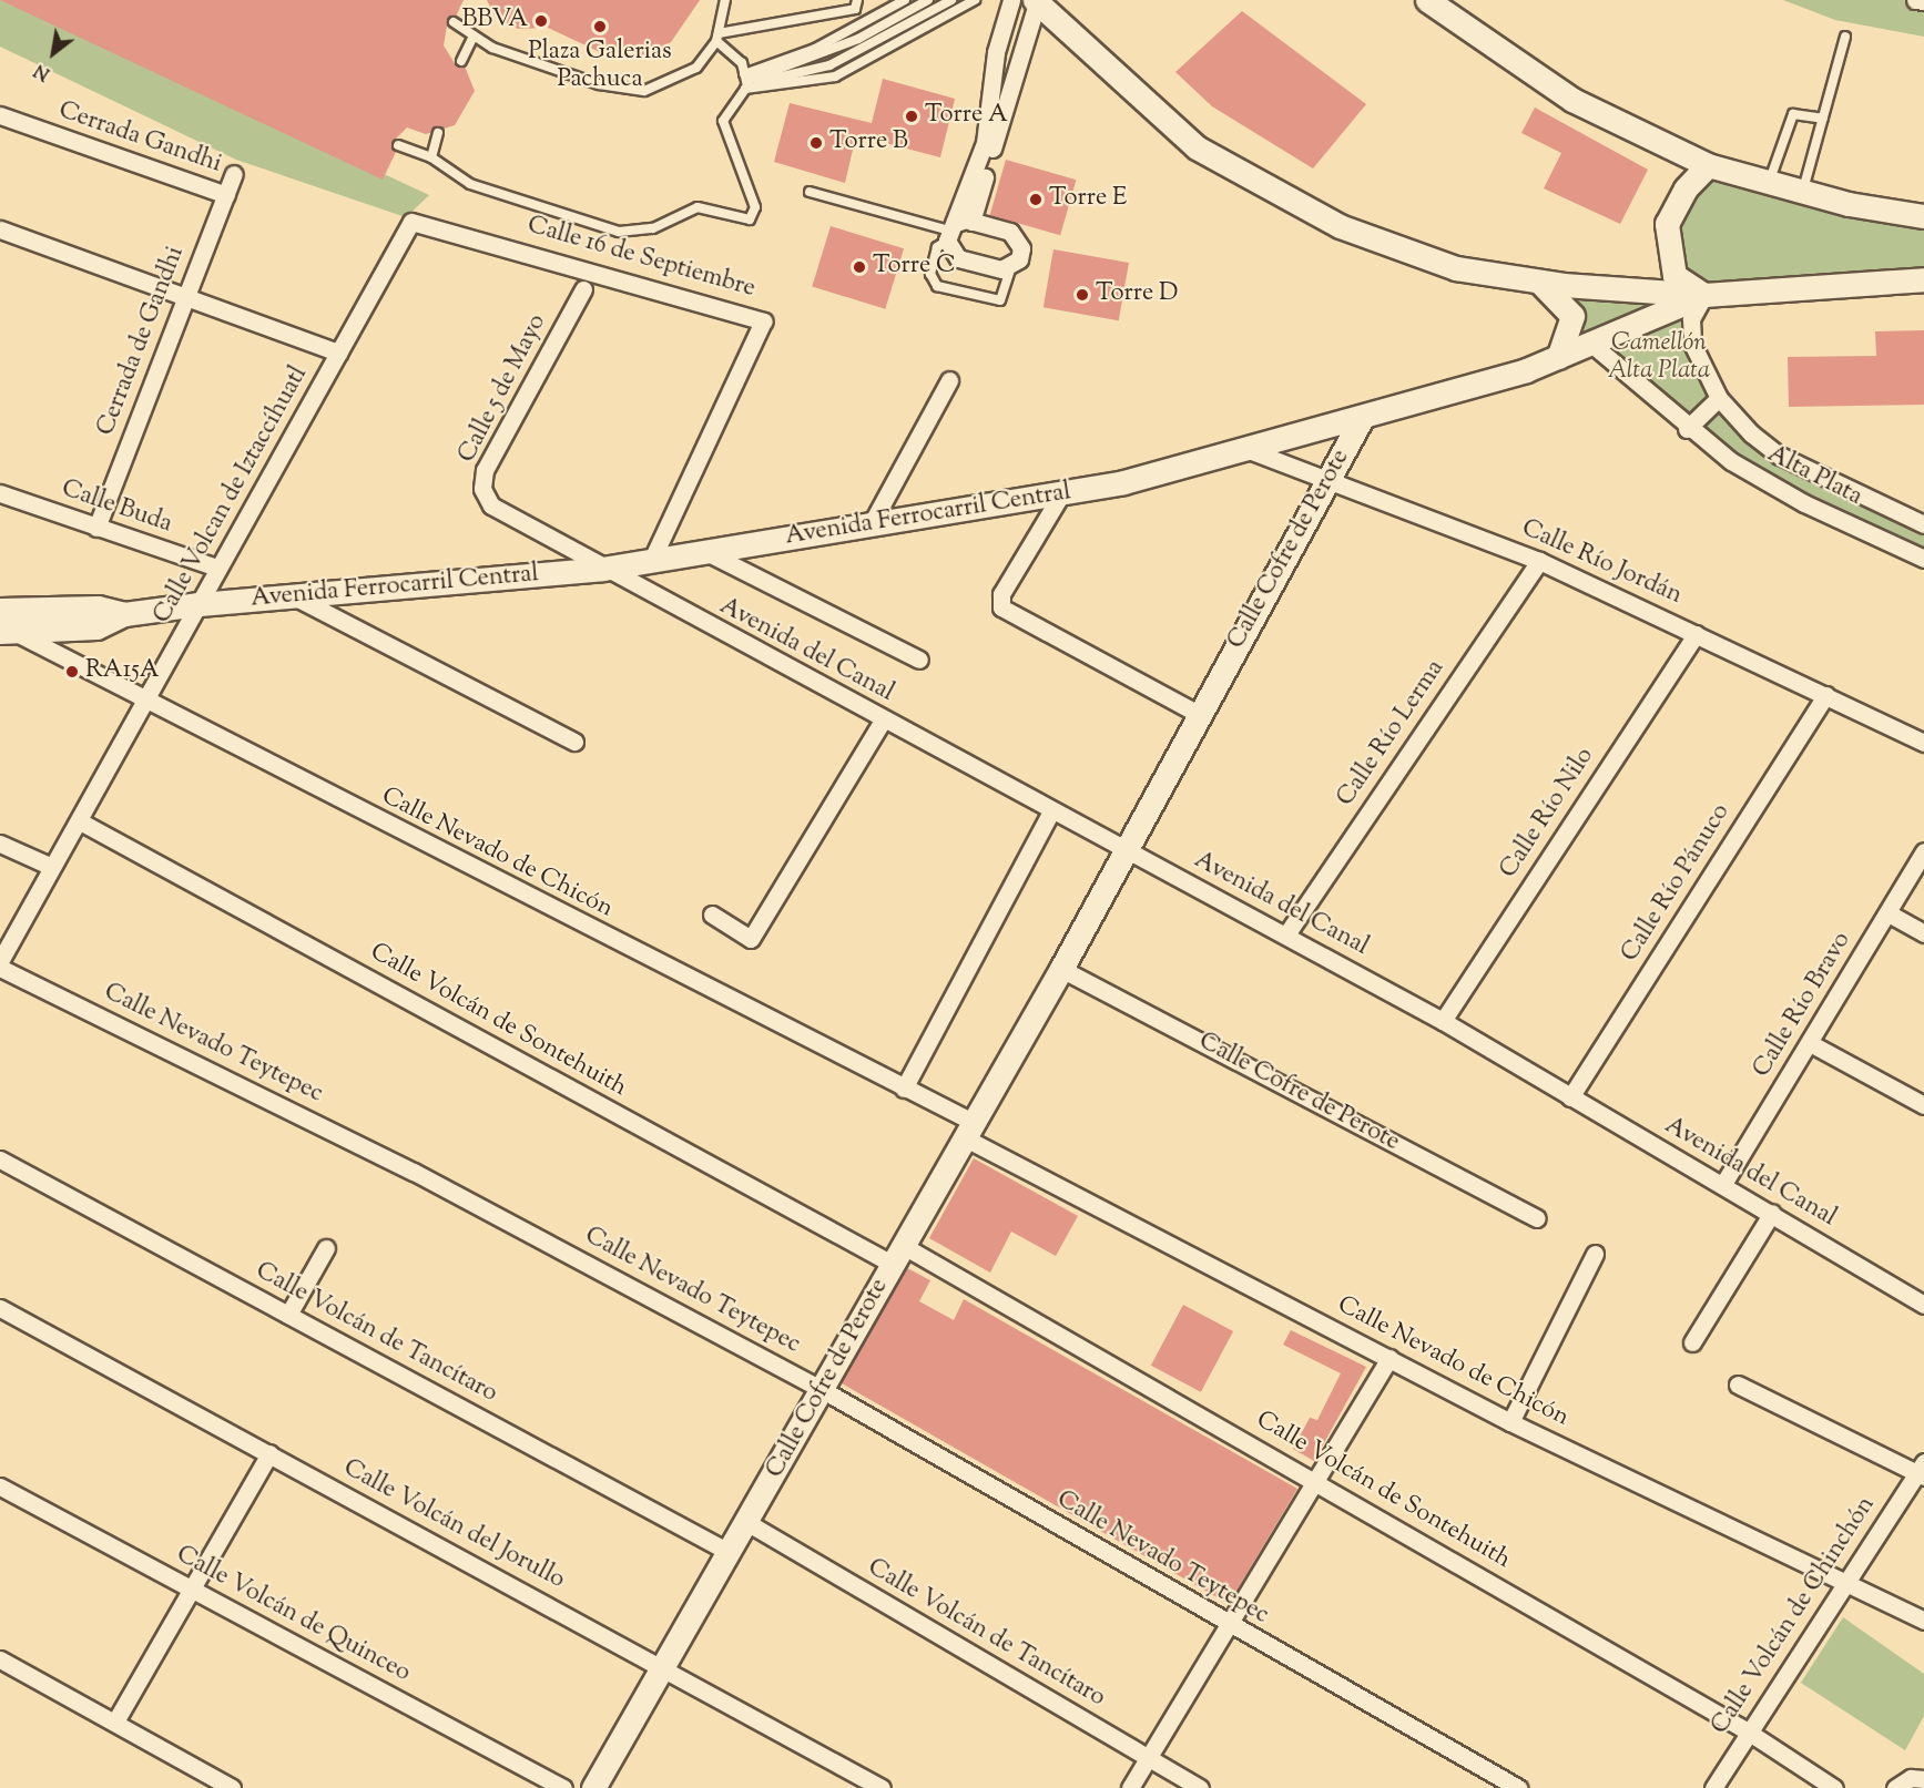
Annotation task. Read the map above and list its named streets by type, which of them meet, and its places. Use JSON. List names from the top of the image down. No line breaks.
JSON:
{"streets":{"street":["Cerrada Gandhi","Calle 16 de Septiembre","Cerrada de Gandhi","Calle 5 de Mayo","Alta Plata","Calle Volcan de Iztaccíhuatl","Calle Buda","Avenida Ferrocarril Central","Calle Cofre de Perote","Calle Río Jordán","Avenida del Canal","Calle Río Lerma","Calle Río Nilo","Calle Nevado de Chicón","Calle Río Pánuco","Calle Río Bravo","Calle Volcán de Sontehuith","Calle Nevado Teytepec","Calle Volcán de Tancítaro","Calle Volcán del Jorullo","Calle Volcán de Quinceo","Calle Volcán de Chinchón"]},"crossings":[["Cerrada Gandhi","Cerrada de Gandhi"],["Calle 16 de Septiembre","Calle Volcan de Iztaccíhuatl"],["Calle 16 de Septiembre","Avenida Ferrocarril Central"],["Cerrada de Gandhi","Calle Buda"],["Calle 5 de Mayo","Avenida Ferrocarril Central"],["Calle 5 de Mayo","Avenida del Canal"],["Alta Plata","Avenida Ferrocarril Central"],["Calle Volcan de Iztaccíhuatl","Calle Buda"],["Calle Volcan de Iztaccíhuatl","Avenida Ferrocarril Central"],["Calle Volcan de Iztaccíhuatl","Calle Nevado de Chicón"],["Calle Volcan de Iztaccíhuatl","Calle Volcán de Sontehuith"],["Avenida Ferrocarril Central","Calle Cofre de Perote"],["Avenida Ferrocarril Central","Calle Río Jordán"],["Avenida Ferrocarril Central","Avenida del Canal"],["Avenida Ferrocarril Central","Calle Nevado de Chicón"],["Calle Cofre de Perote","Calle Río Jordán"],["Calle Cofre de Perote","Avenida del Canal"],["Calle Cofre de Perote","Calle Nevado de Chicón"],["Calle Cofre de Perote","Calle Volcán de Sontehuith"],["Calle Cofre de Perote","Calle Nevado Teytepec"],["Calle Cofre de Perote","Calle Volcán de Tancítaro"],["Calle Cofre de Perote","Calle Volcán del Jorullo"],["Calle Río Jordán","Calle Río Lerma"],["Calle Río Jordán","Calle Río Nilo"],["Calle Río Jordán","Calle Río Pánuco"],["Avenida del Canal","Calle Río Lerma"],["Avenida del Canal","Calle Río Nilo"],["Avenida del Canal","Calle Río Pánuco"],["Avenida del Canal","Calle Río Bravo"],["Calle Nevado de Chicón","Calle Volcán de Chinchón"],["Calle Volcán de Sontehuith","Calle Volcán de Chinchón"]],"parks":["Camellón Alta Plata"],"places":["BBVA","Plaza Galerias Pachuca","Torre A","Torre B","Torre E","Torre C","Torre D","RA15A"],"north":"bottom left"}
